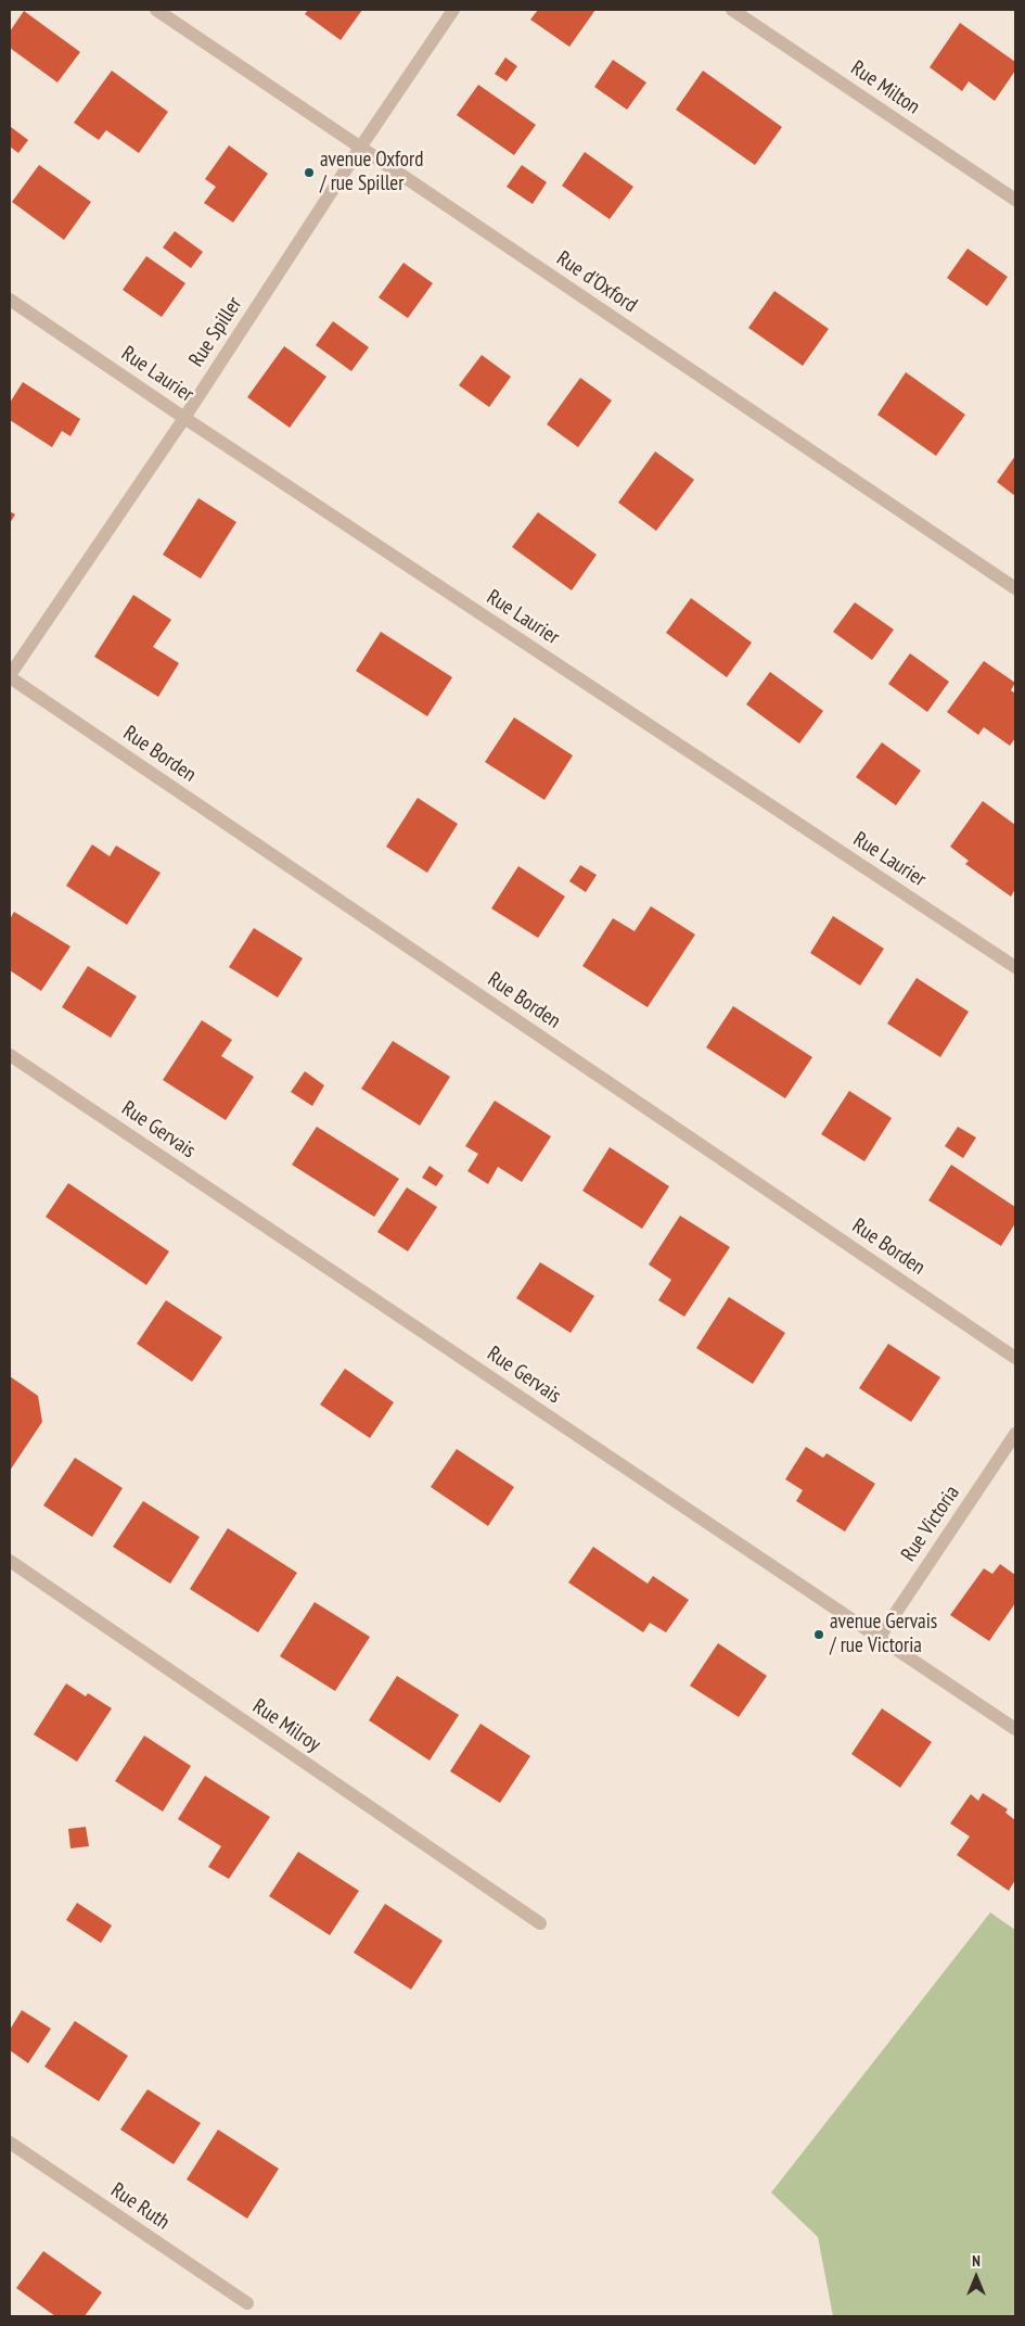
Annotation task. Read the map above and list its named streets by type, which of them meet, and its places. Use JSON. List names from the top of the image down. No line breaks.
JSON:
{"streets":{"street":["Rue Milton","Rue d'Oxford","Rue Spiller","Rue Laurier","Rue Borden","Rue Gervais","Rue Victoria","Rue Milroy","Rue Ruth"]},"crossings":[["Rue d'Oxford","Rue Spiller"],["Rue Spiller","Rue Laurier"],["Rue Spiller","Rue Borden"],["Rue Gervais","Rue Victoria"]],"places":["avenue Oxford / rue Spiller","avenue Gervais / rue Victoria"],"north":"top"}
